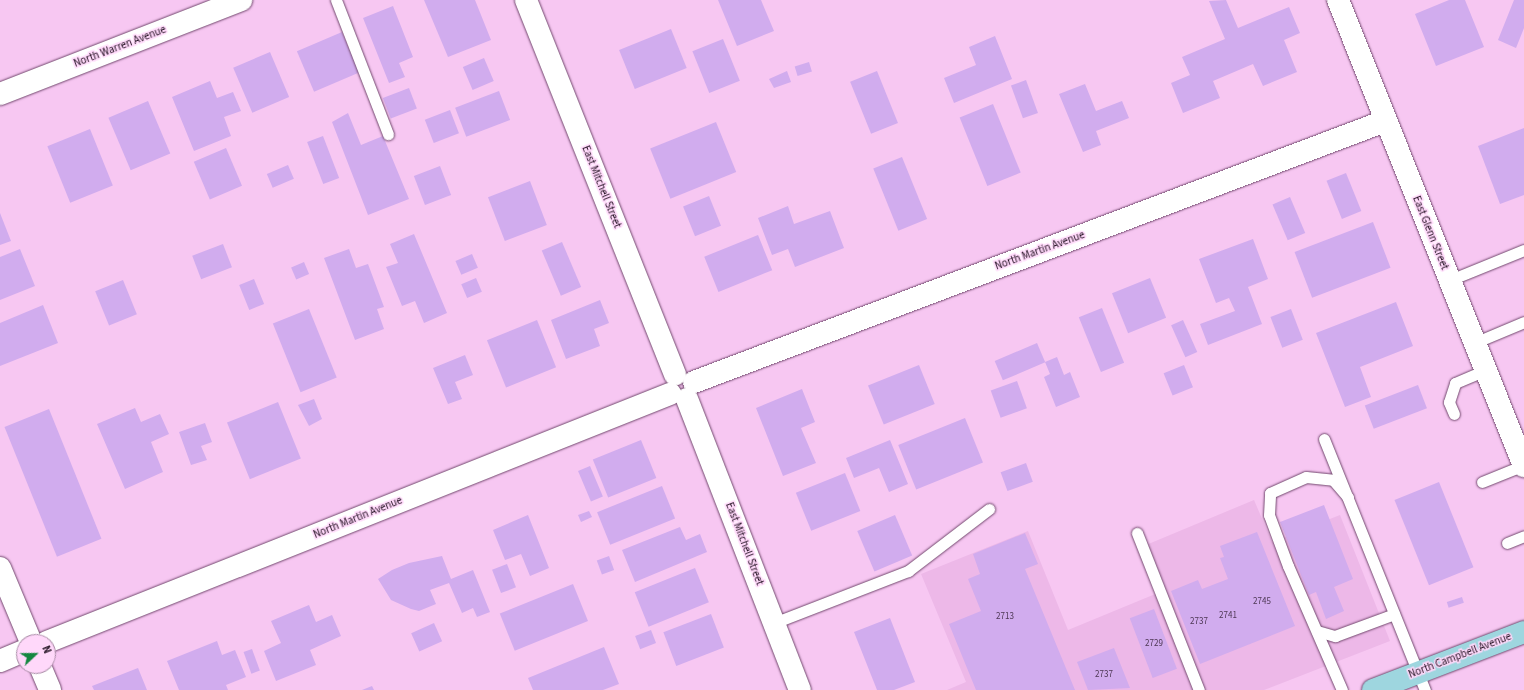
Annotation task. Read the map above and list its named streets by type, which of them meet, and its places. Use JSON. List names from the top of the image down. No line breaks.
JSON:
{"streets":{"main road":["North Campbell Avenue"],"street":["North Warren Avenue","East Mitchell Street","East Glenn Street","North Martin Avenue"]},"crossings":[["East Mitchell Street","North Martin Avenue"],["East Glenn Street","North Martin Avenue"]],"house_numbers":["2745","2741","2713","2737","2729","2737"],"north":"right"}
